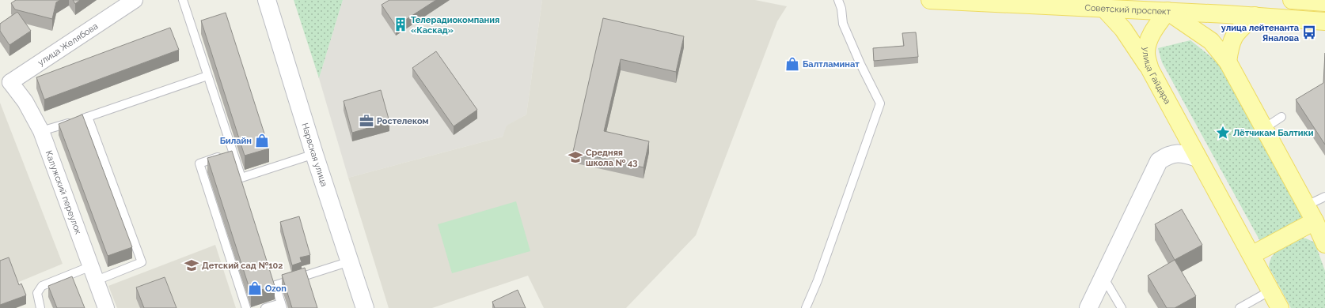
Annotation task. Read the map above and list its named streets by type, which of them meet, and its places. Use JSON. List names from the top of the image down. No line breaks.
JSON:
{"streets":{"main road":["Советский проспект","улица Гайдара","Нарвская улица"],"street":["улица Желябова","Калужский переулок"]},"crossings":[["Советский проспект","улица Гайдара"],["улица Желябова","Калужский переулок"]],"places":{"building":["Телерадиокомпания «Каскад»"],"bus stop":["улица лейтенанта Яналова"],"shop":["Балтламинат","Билайн","Ozon"],"office":["Ростелеком"],"place":["Лётчикам Балтики"],"school or university":["Средняя школа № 43","Детский сад №102"]}}
